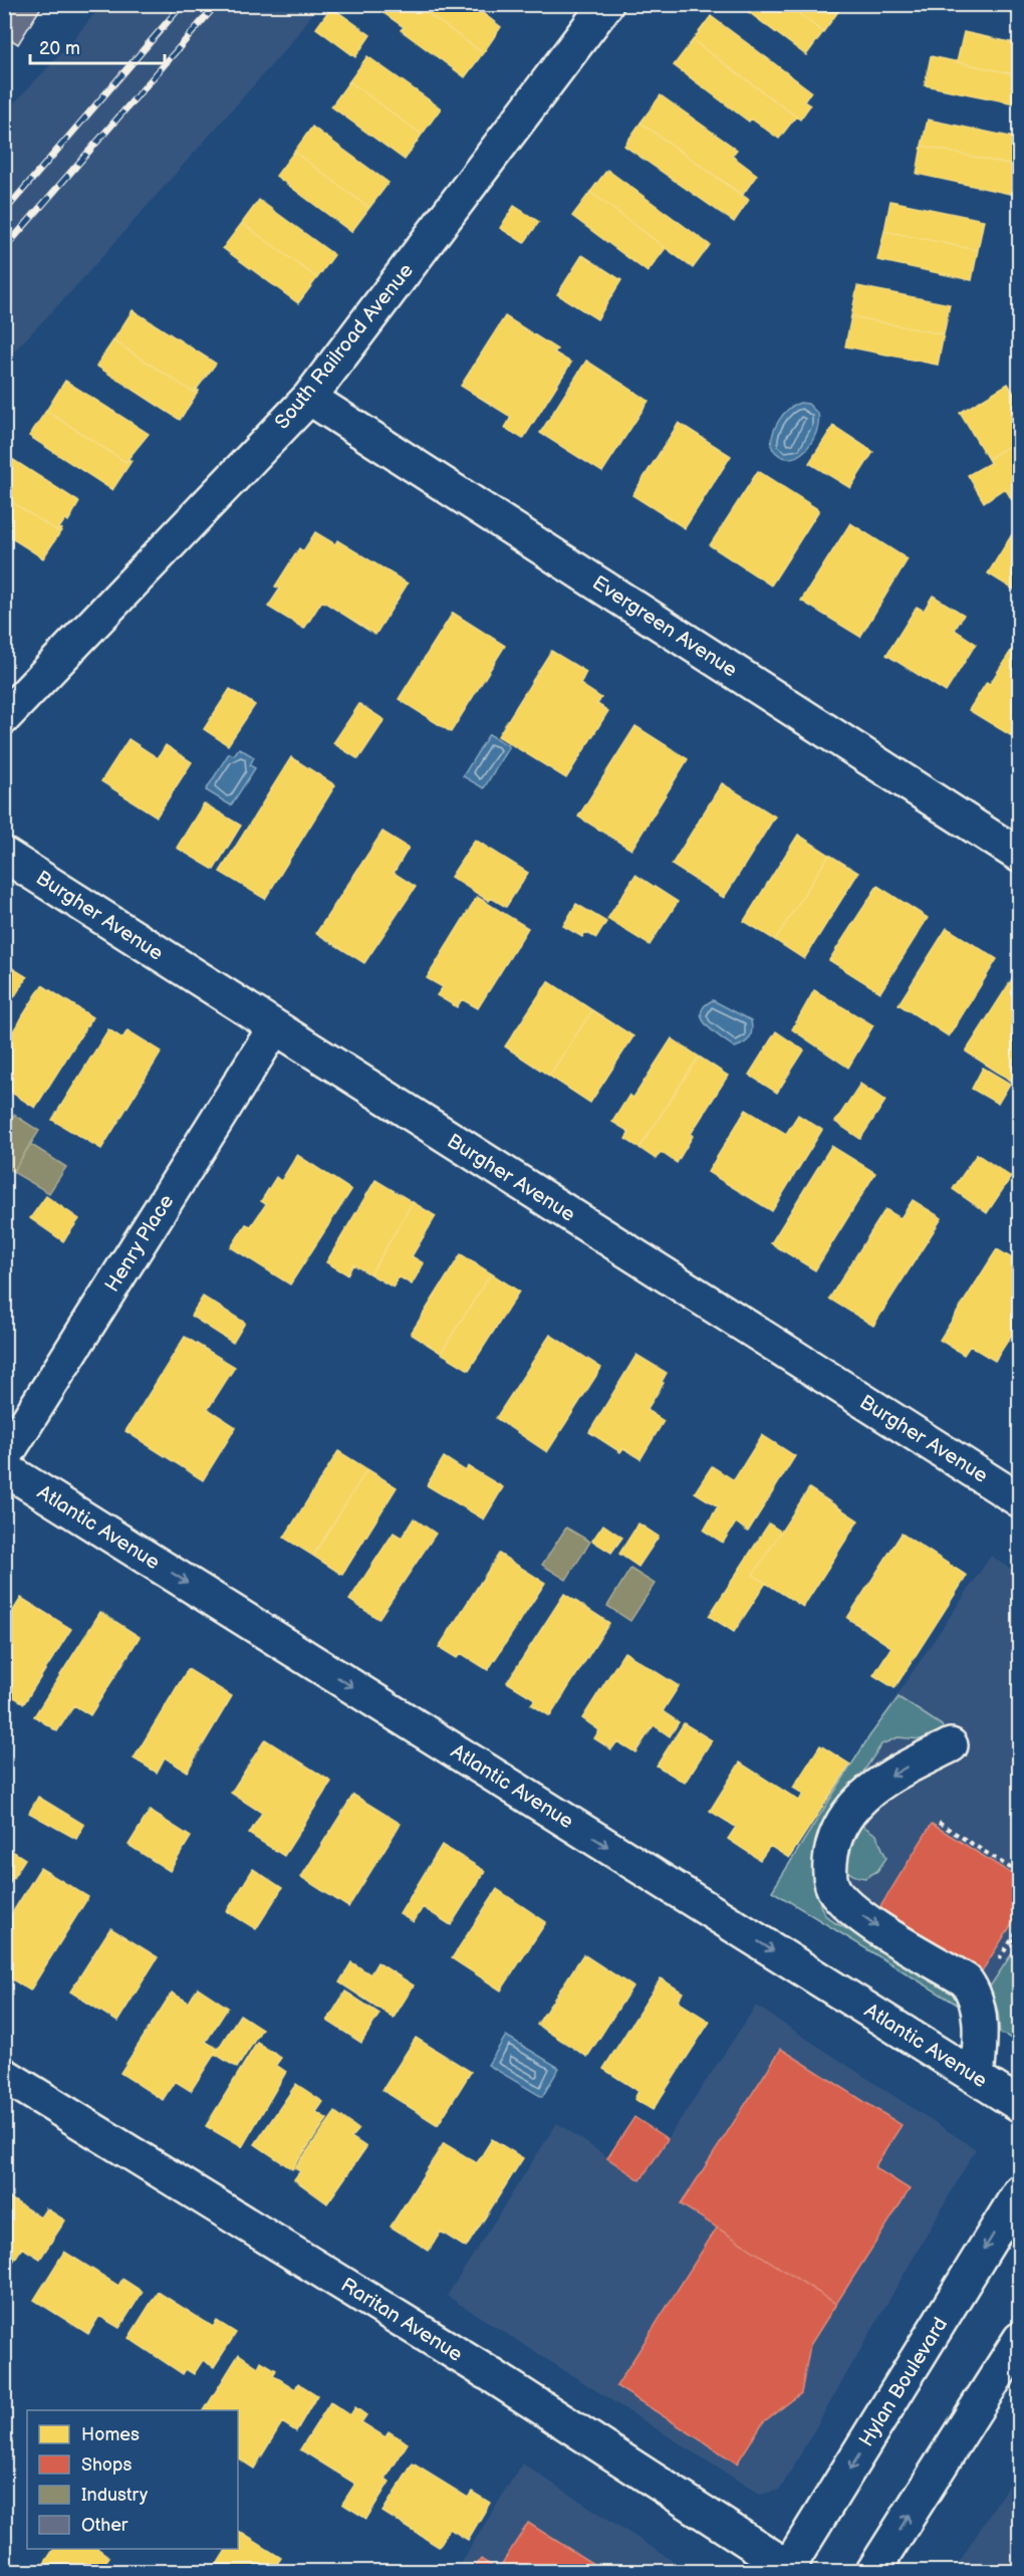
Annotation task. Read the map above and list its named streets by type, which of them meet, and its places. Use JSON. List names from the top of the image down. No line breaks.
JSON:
{"streets":{"street":["South Railroad Avenue","Evergreen Avenue","Burgher Avenue","Henry Place","Atlantic Avenue","Raritan Avenue","Hylan Boulevard"]},"crossings":[["South Railroad Avenue","Evergreen Avenue"],["Burgher Avenue","Henry Place"],["Raritan Avenue","Hylan Boulevard"]],"one_way":["Atlantic Avenue"],"legend":["Homes","Shops","Industry","Other"],"scale_bar":"20 m"}
